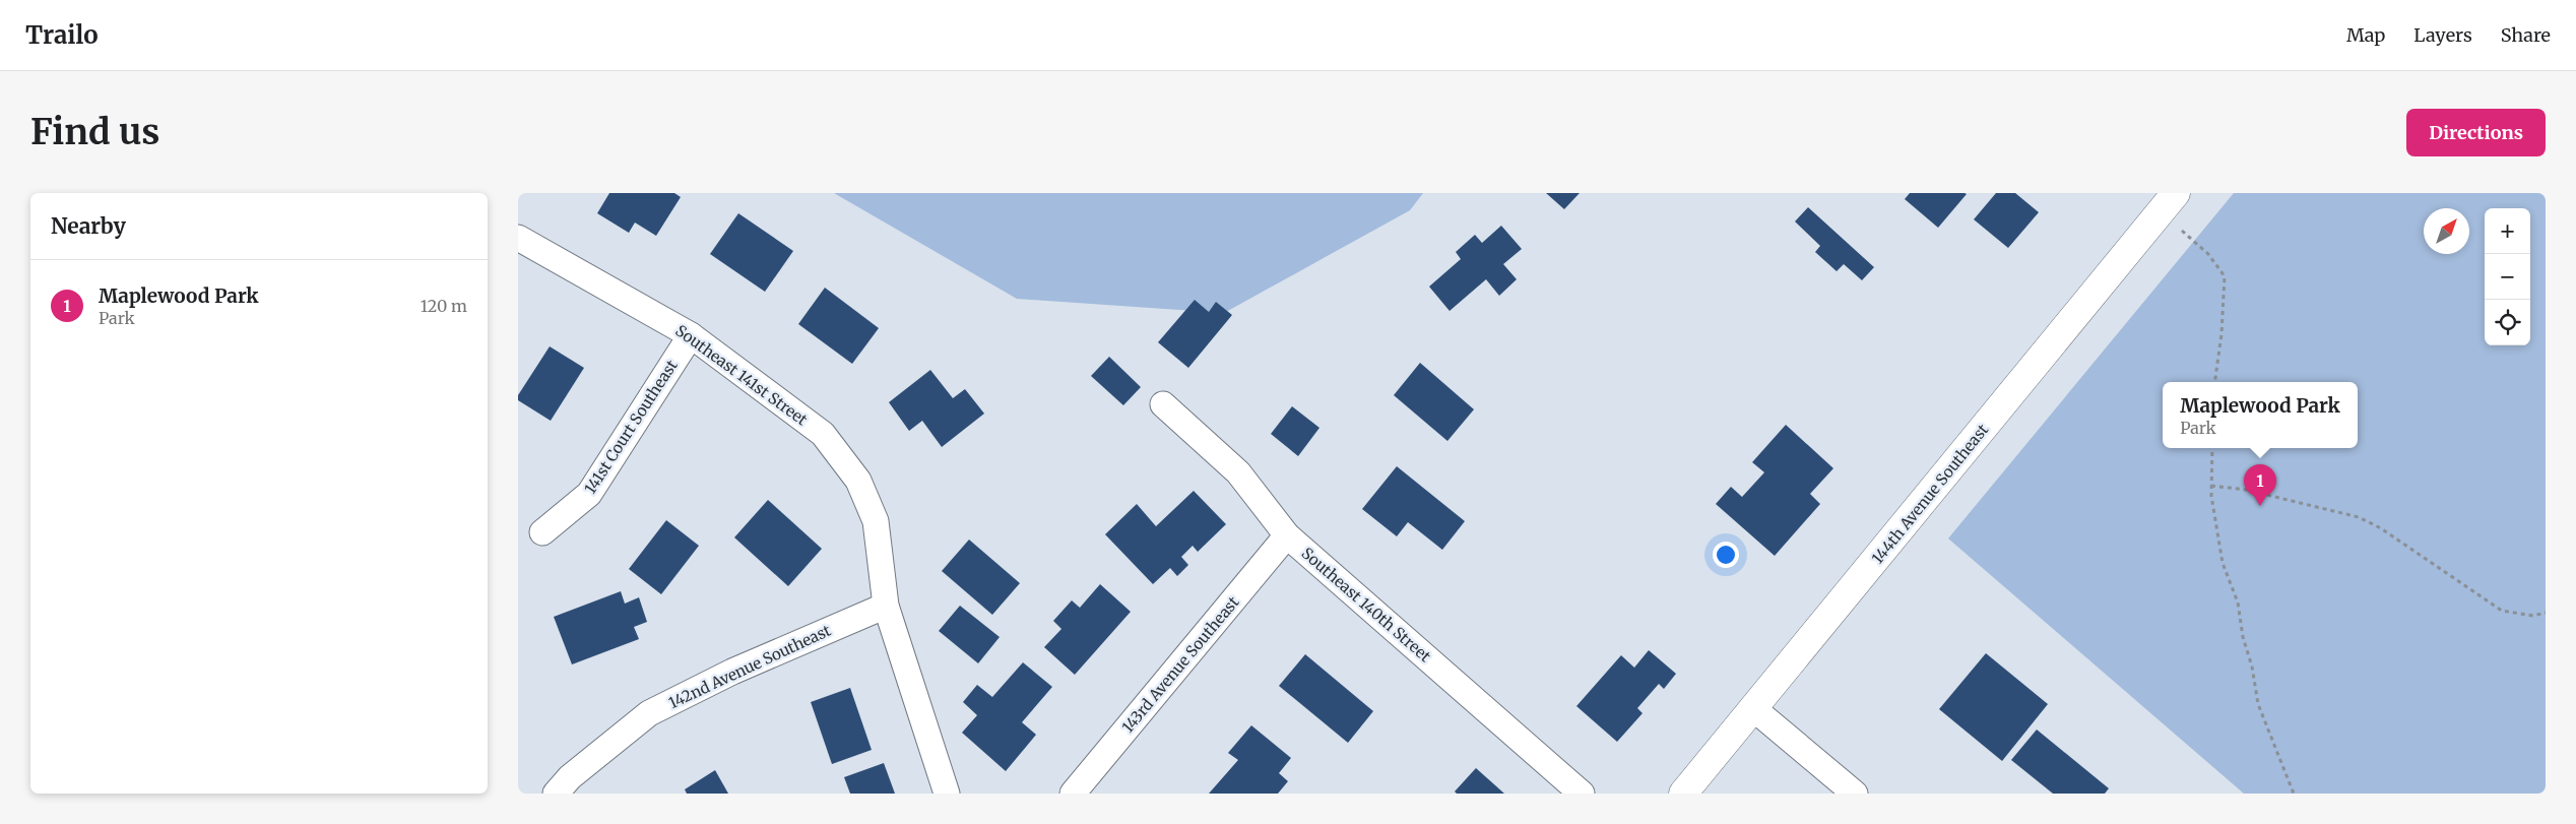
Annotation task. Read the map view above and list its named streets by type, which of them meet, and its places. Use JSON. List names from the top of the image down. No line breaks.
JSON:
{"streets":{"street":["Southeast 141st Street","141st Court Southeast","144th Avenue Southeast","Southeast 140th Street","143rd Avenue Southeast","142nd Avenue Southeast"]},"crossings":[["Southeast 141st Street","141st Court Southeast"],["Southeast 141st Street","142nd Avenue Southeast"],["Southeast 140th Street","143rd Avenue Southeast"]],"north":"top right","page":{"header":"Trailo","nav":["Map","Layers","Share"],"buttons":"Directions","title":"Find us","heading":"Nearby","map_buttons":["+","−"],"list":[{"mark":"1","name":"Maplewood Park","note":"Park","value":"120 m"}],"popup":["Maplewood Park","Park"],"pins":"1"}}
